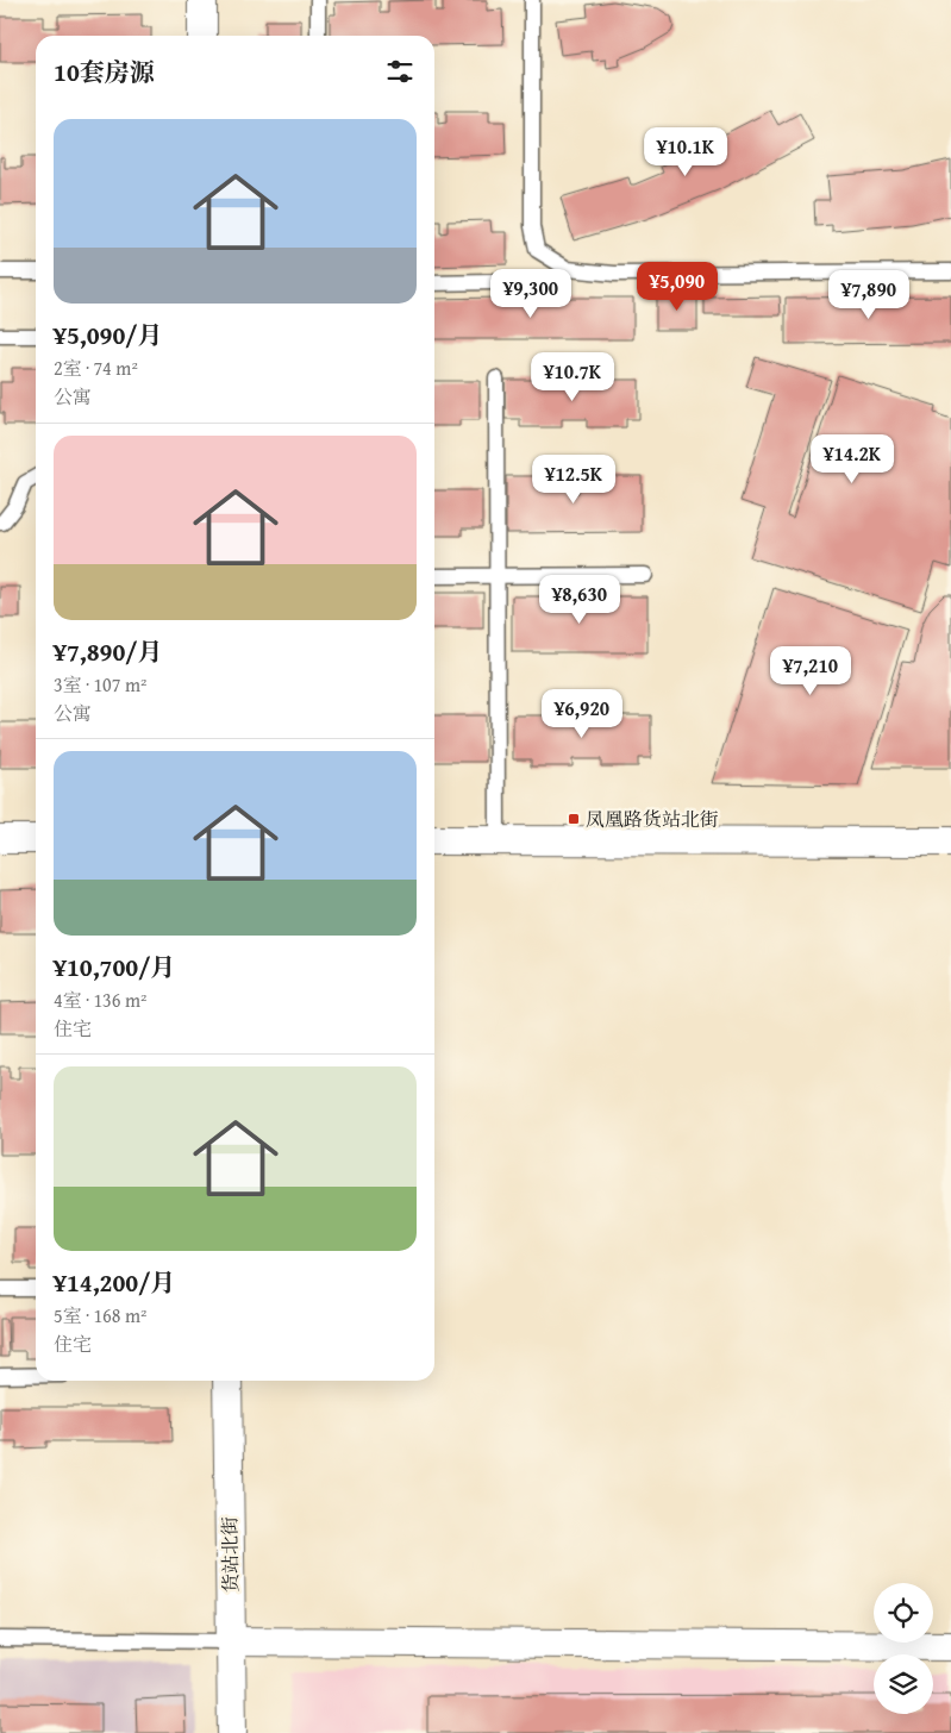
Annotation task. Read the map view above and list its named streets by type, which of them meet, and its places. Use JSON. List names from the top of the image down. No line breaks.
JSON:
{"streets":{"street":["货站北街"]},"places":{"transit":["凤凰路货站北街"]},"page":{"heading":"10套房源","list":[{"name":"¥5,090/月","note":"2室 · 74 m² · 公寓"},{"name":"¥7,890/月","note":"3室 · 107 m² · 公寓"},{"name":"¥10,700/月","note":"4室 · 136 m² · 住宅"},{"name":"¥14,200/月","note":"5室 · 168 m² · 住宅"}],"price":["¥10.1K","¥5,090","¥9,300","¥7,890","¥10.7K","¥14.2K","¥12.5K","¥8,630","¥7,210","¥6,920"]}}
